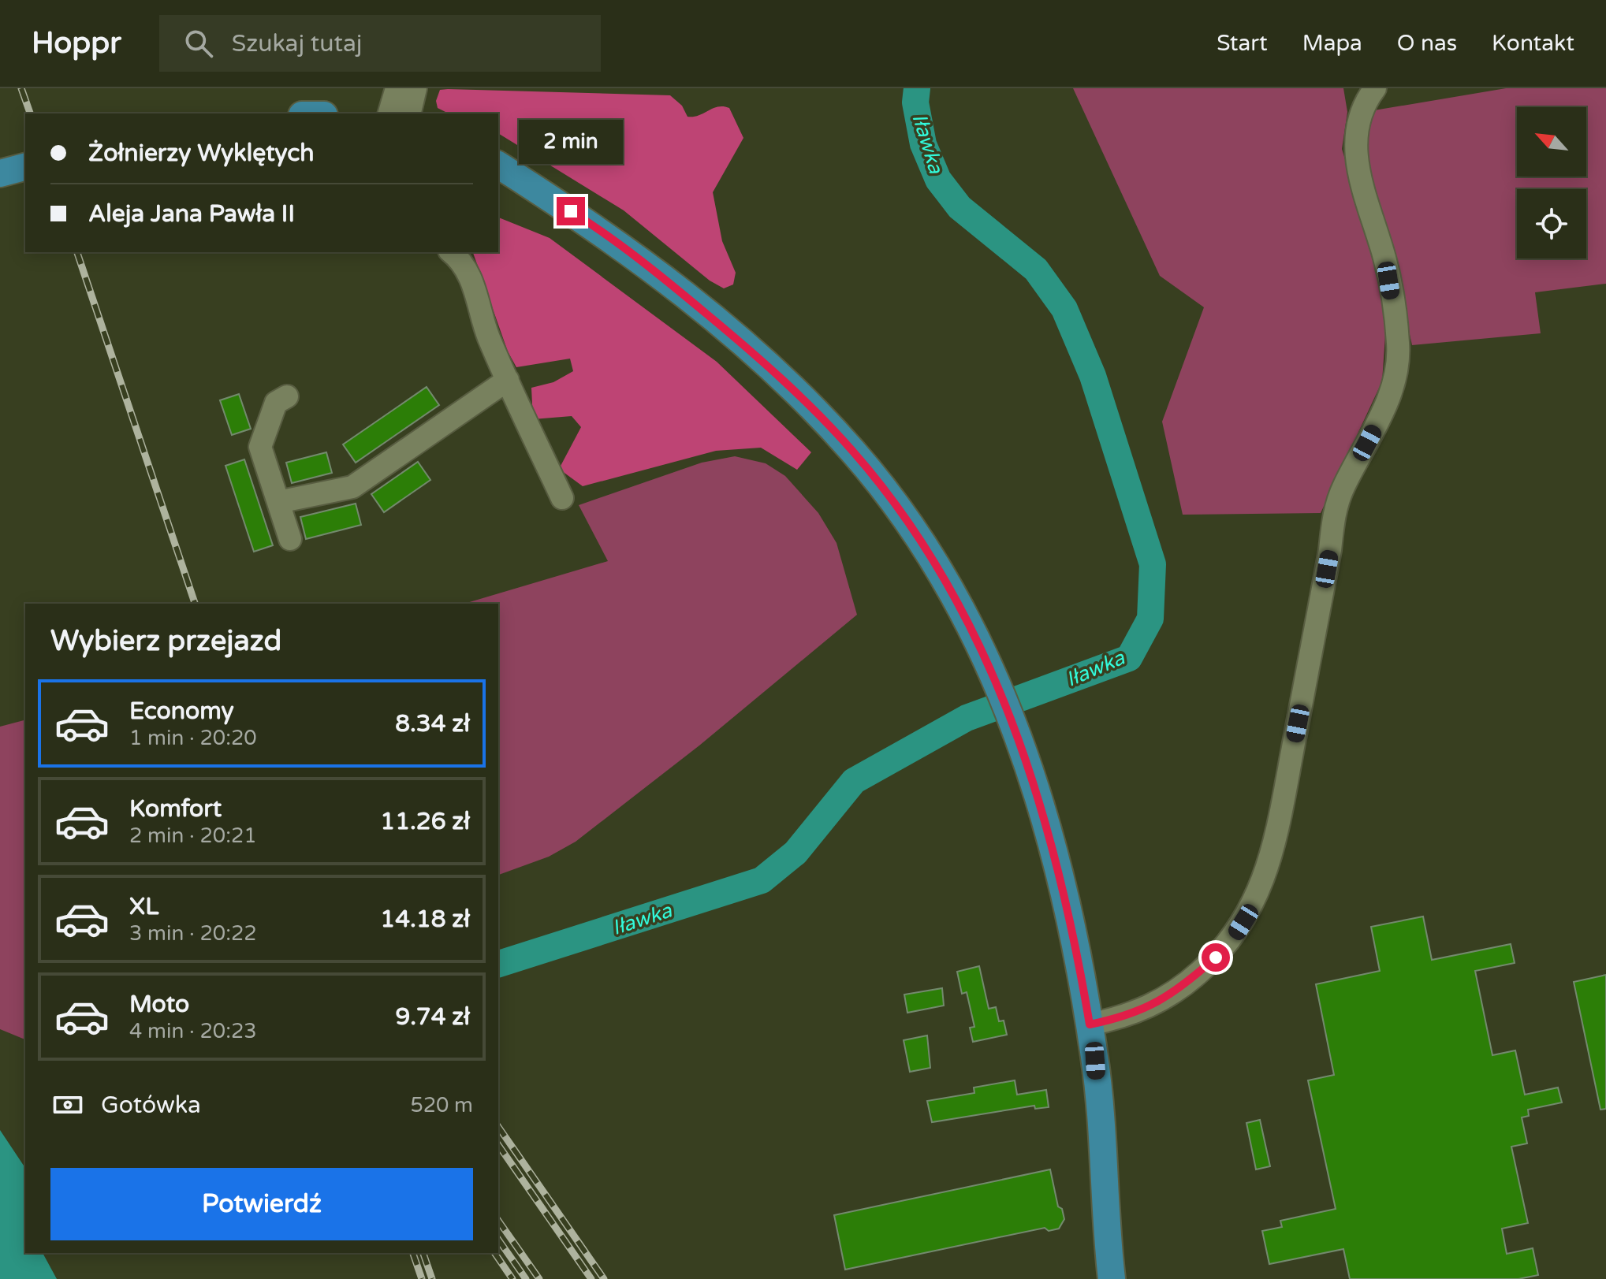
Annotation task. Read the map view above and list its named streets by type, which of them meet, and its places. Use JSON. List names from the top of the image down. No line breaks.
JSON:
{"water":["Iławka"],"north":"top left","page":{"header":"Hoppr","search":"Szukaj tutaj","nav":["Start","Mapa","O nas","Kontakt"],"banner":["Żołnierzy Wyklętych","Aleja Jana Pawła II"],"bubble":"2 min","heading":"Wybierz przejazd","list":[{"name":"Economy","note":"1 min · 20:20","value":"8.34 zł"},{"name":"Komfort","note":"2 min · 20:21","value":"11.26 zł"},{"name":"XL","note":"3 min · 20:22","value":"14.18 zł"},{"name":"Moto","note":"4 min · 20:23","value":"9.74 zł"}],"pay":["Gotówka","520 m"],"buttons":"Potwierdź"}}
